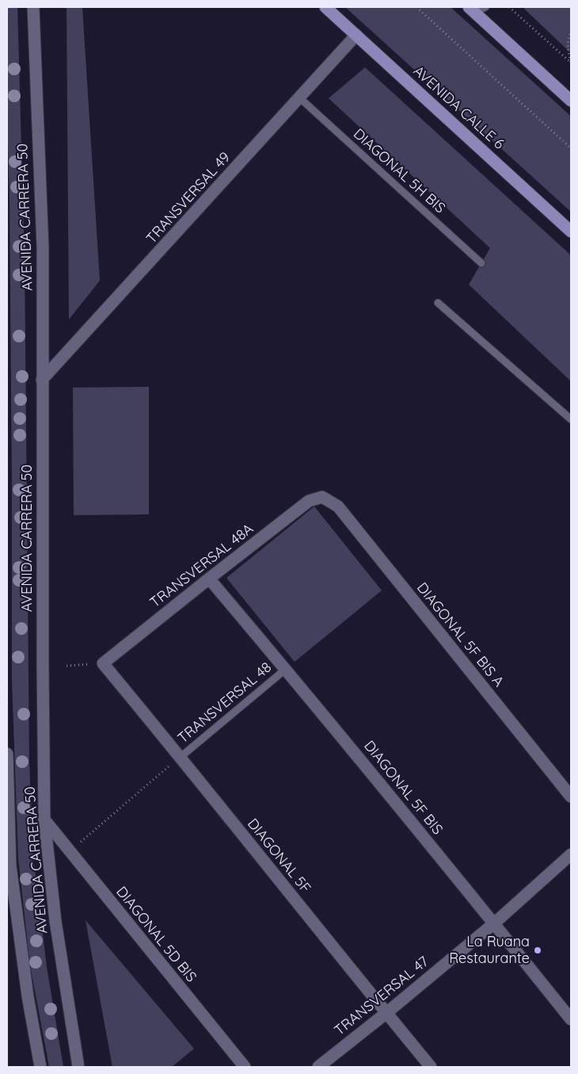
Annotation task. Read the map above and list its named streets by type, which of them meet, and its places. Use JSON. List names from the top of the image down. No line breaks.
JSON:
{"streets":{"main road":["AVENIDA CALLE 6"],"street":["TRANSVERSAL 49","AVENIDA CARRERA 50","TRANSVERSAL 48A","DIAGONAL 5F BIS A","DIAGONAL 5F BIS","DIAGONAL 5F","DIAGONAL 5D BIS","TRANSVERSAL 47"],"lane":["DIAGONAL 5H BIS","TRANSVERSAL 48"]},"crossings":[["AVENIDA CALLE 6","TRANSVERSAL 49"],["DIAGONAL 5H BIS","TRANSVERSAL 49"],["TRANSVERSAL 49","AVENIDA CARRERA 50"],["AVENIDA CARRERA 50","DIAGONAL 5D BIS"],["TRANSVERSAL 48A","DIAGONAL 5F BIS A"],["TRANSVERSAL 48A","DIAGONAL 5F BIS"],["TRANSVERSAL 48A","DIAGONAL 5F"],["TRANSVERSAL 48","DIAGONAL 5F BIS"],["TRANSVERSAL 48","DIAGONAL 5F"],["DIAGONAL 5F BIS","TRANSVERSAL 47"],["DIAGONAL 5F","TRANSVERSAL 47"]],"places":["La Ruana Restaurante"]}
